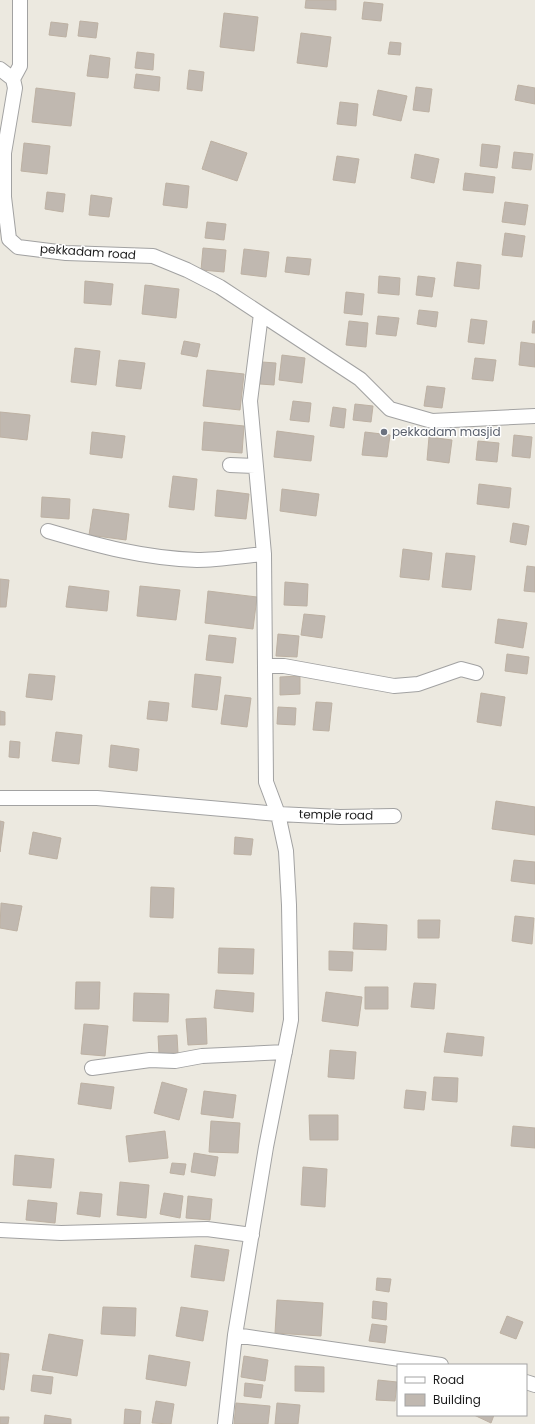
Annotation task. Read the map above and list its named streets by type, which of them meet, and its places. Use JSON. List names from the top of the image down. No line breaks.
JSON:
{"streets":{"street":["pekkadam road","temple road"]},"places":["pekkadam masjid"],"legend":["Road","Building"]}
